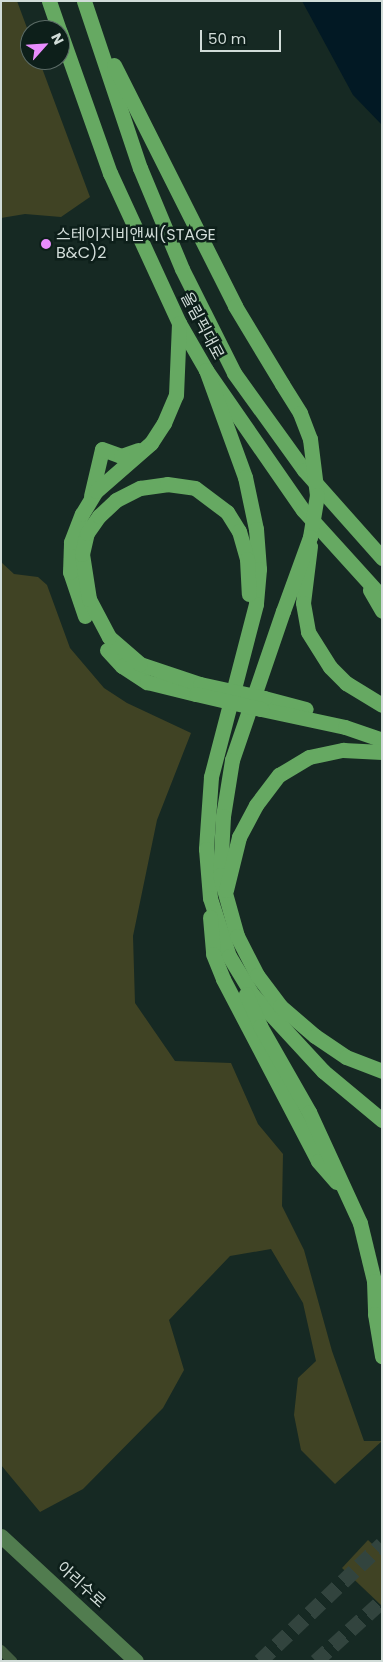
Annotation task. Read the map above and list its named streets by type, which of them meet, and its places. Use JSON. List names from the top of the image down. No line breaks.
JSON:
{"streets":{"highway":["올림픽대로"],"main road":["아리수로"]},"places":["스테이지비앤씨(STAGE B&C)2"],"scale_bar":"50 m","north":"top right"}
